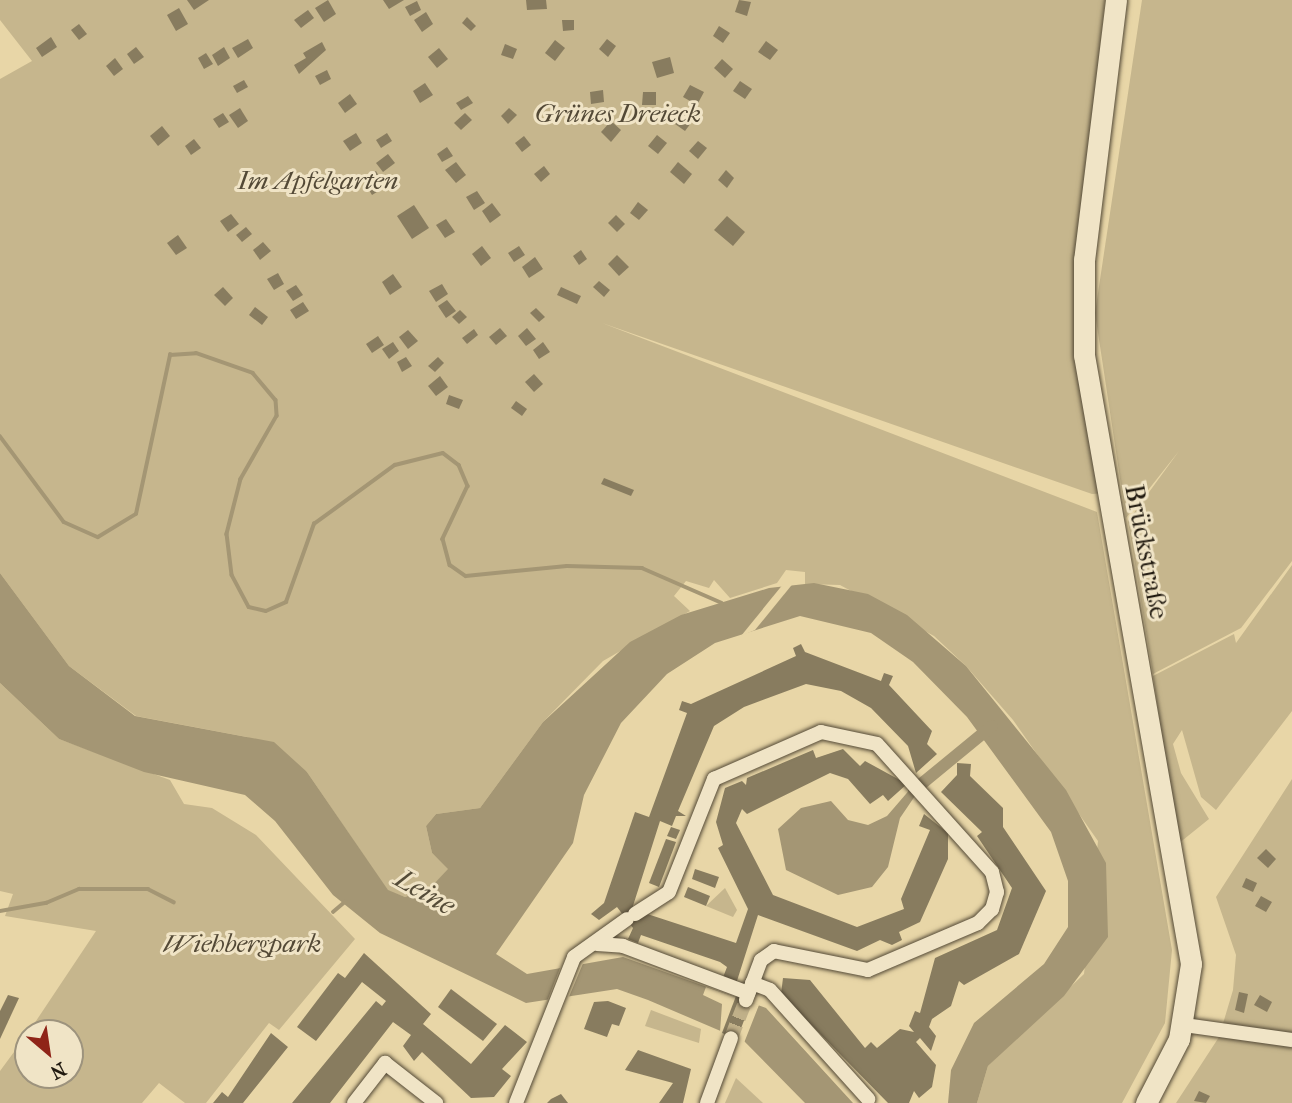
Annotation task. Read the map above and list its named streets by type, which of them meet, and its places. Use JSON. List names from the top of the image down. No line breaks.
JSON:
{"streets":{"street":["Brückstraße"]},"water":["Leine"],"parks":["Grünes Dreieck","Im Apfelgarten","Wiehbergpark"],"north":"bottom right"}
